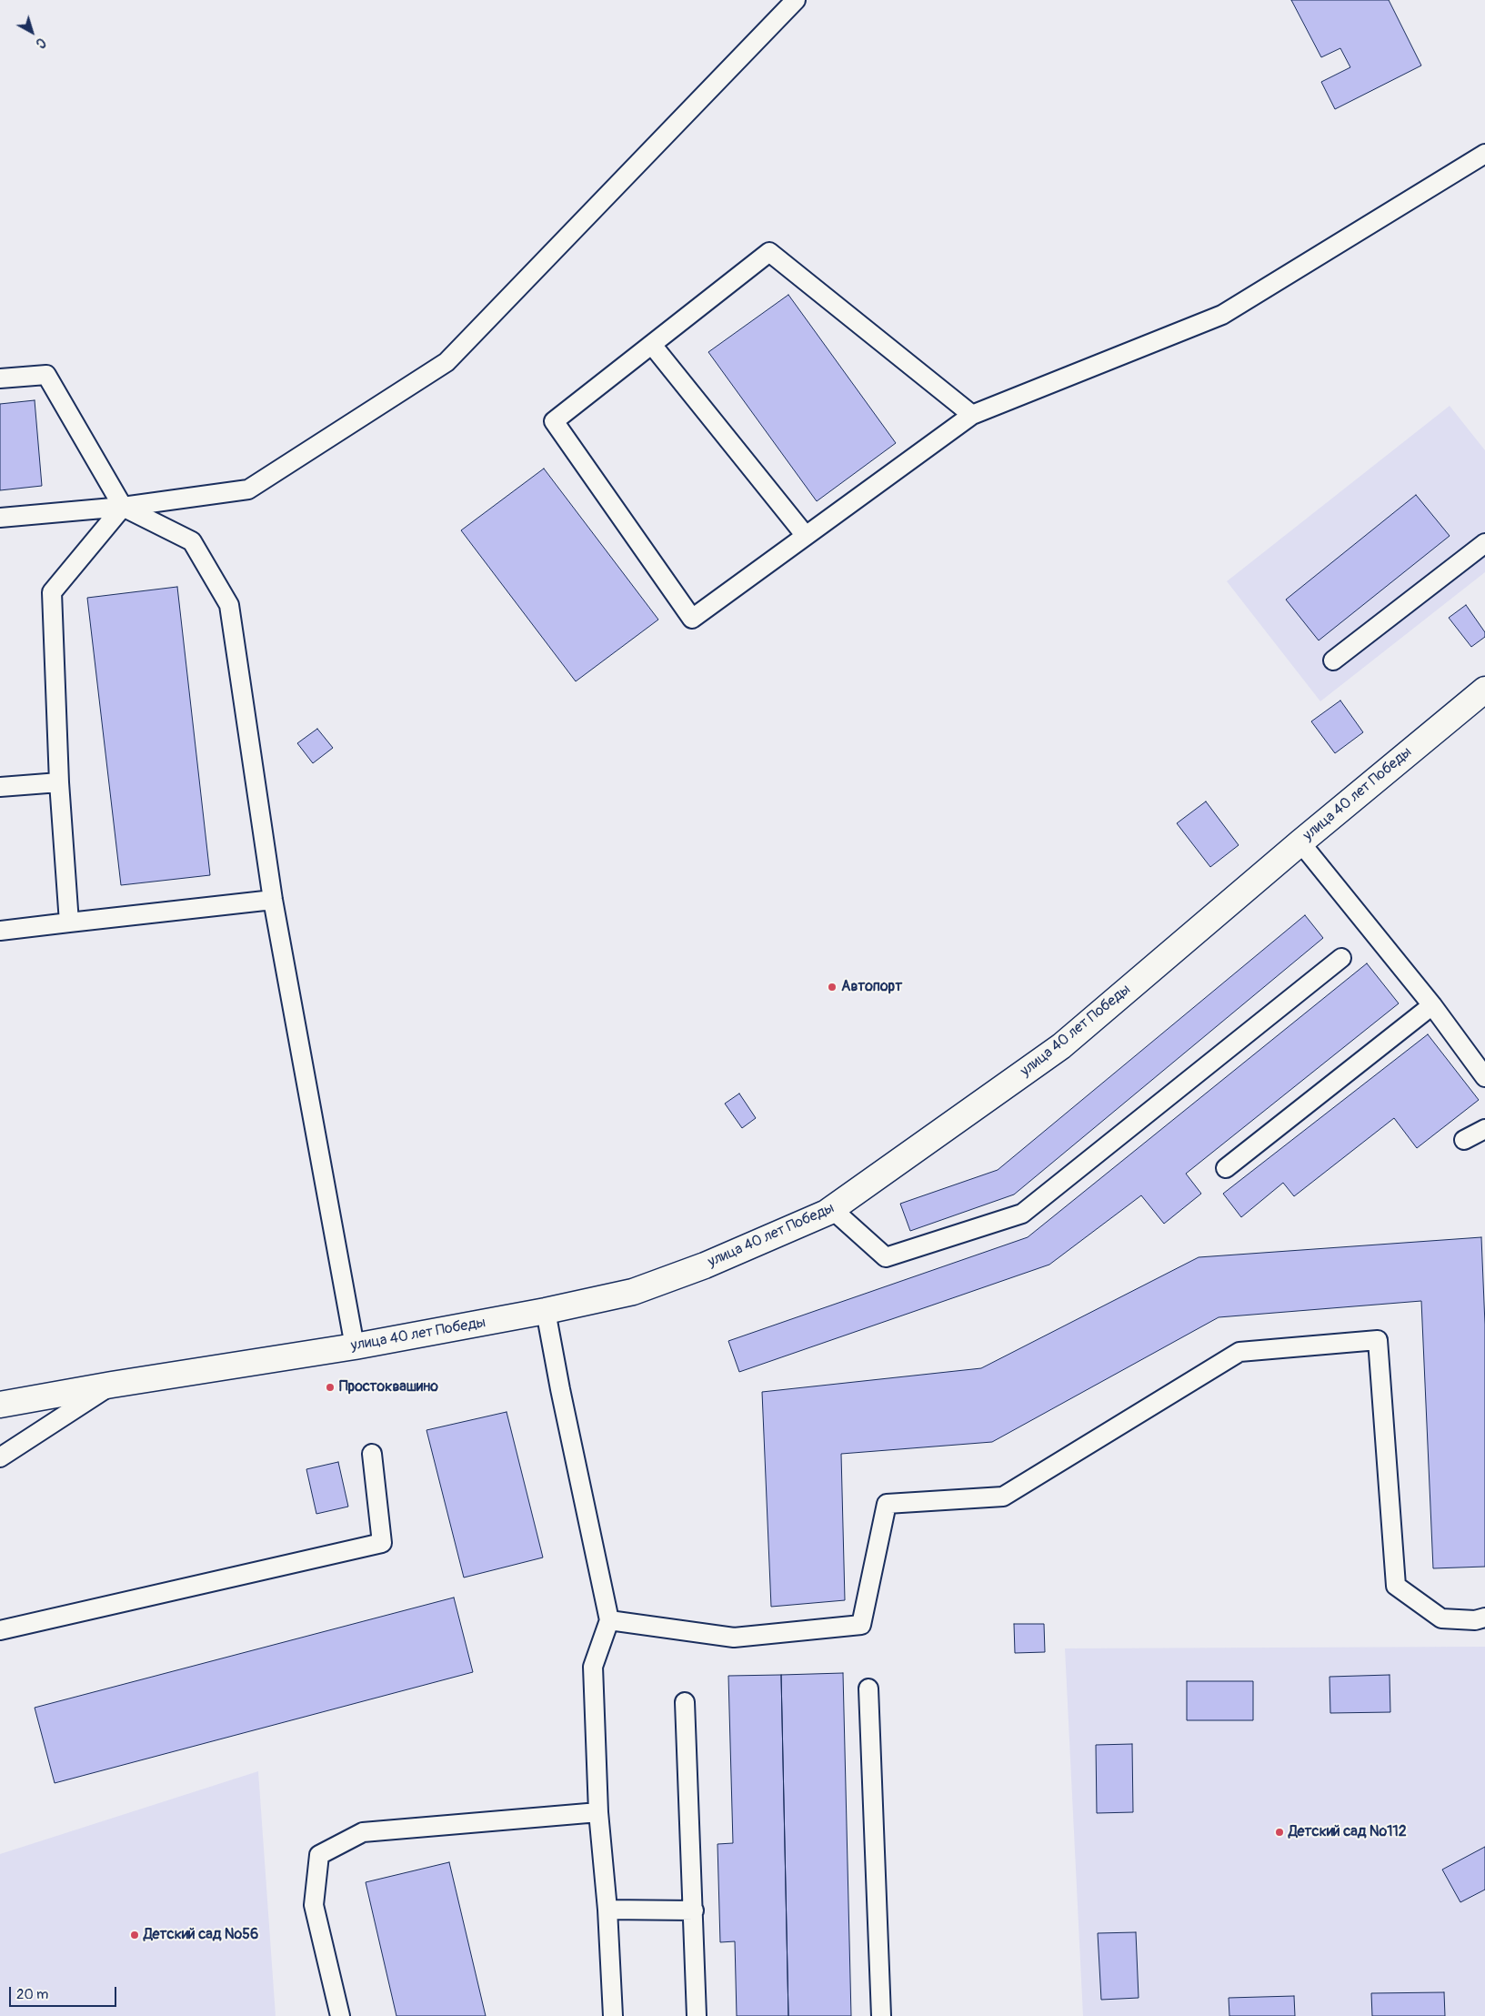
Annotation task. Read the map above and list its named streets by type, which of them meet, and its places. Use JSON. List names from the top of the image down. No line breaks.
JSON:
{"streets":{"street":["улица 40 лет Победы"]},"places":["Автопорт","Простоквашино","Детский сад №112","Детский сад №56"],"scale_bar":"20 m","north":"bottom right"}
